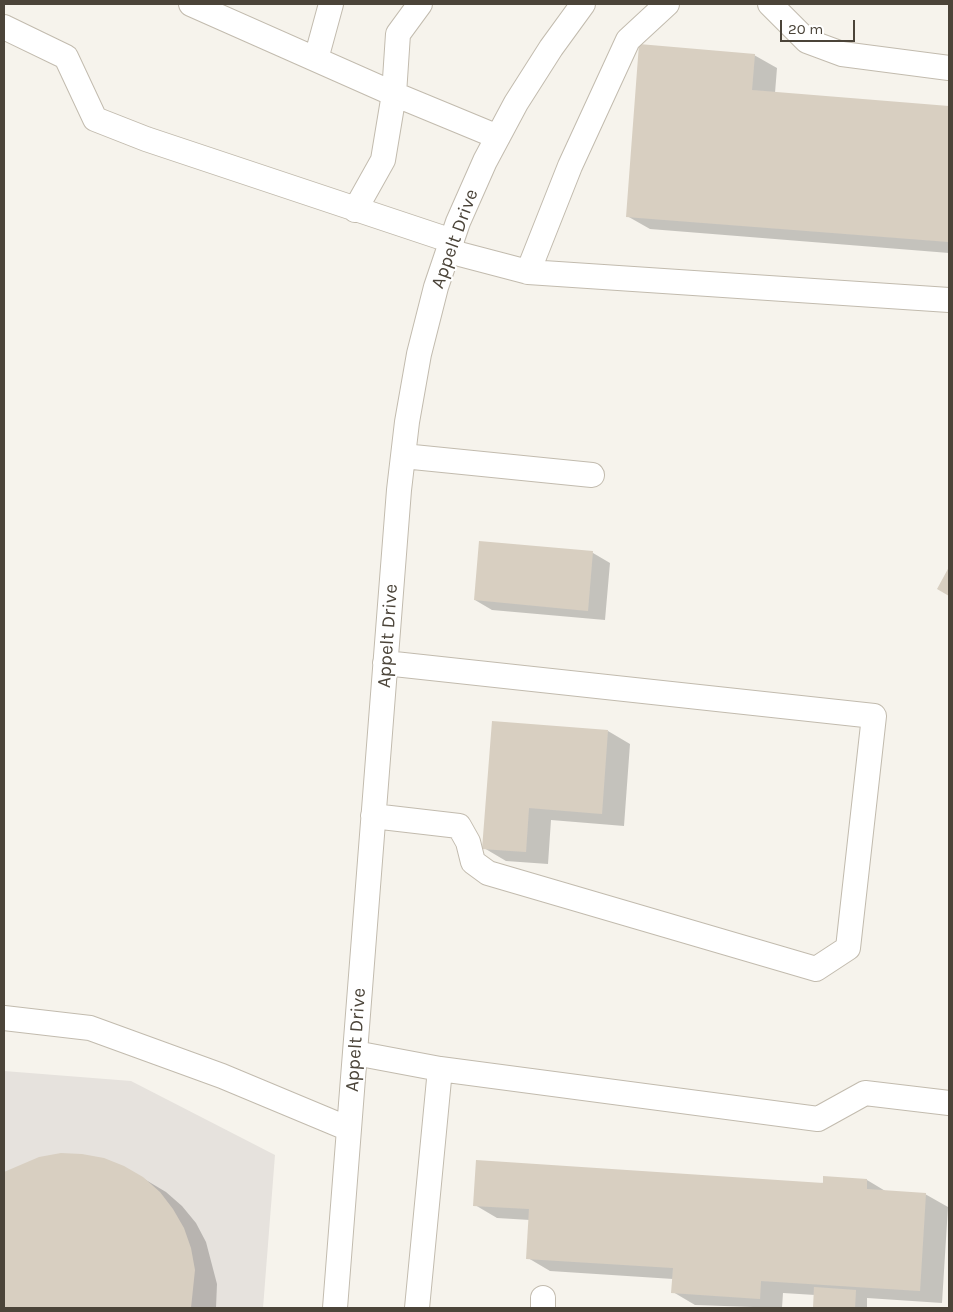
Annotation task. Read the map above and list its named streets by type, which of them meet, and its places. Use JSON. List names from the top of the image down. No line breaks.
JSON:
{"streets":{"street":["Appelt Drive"]},"scale_bar":"20 m"}
